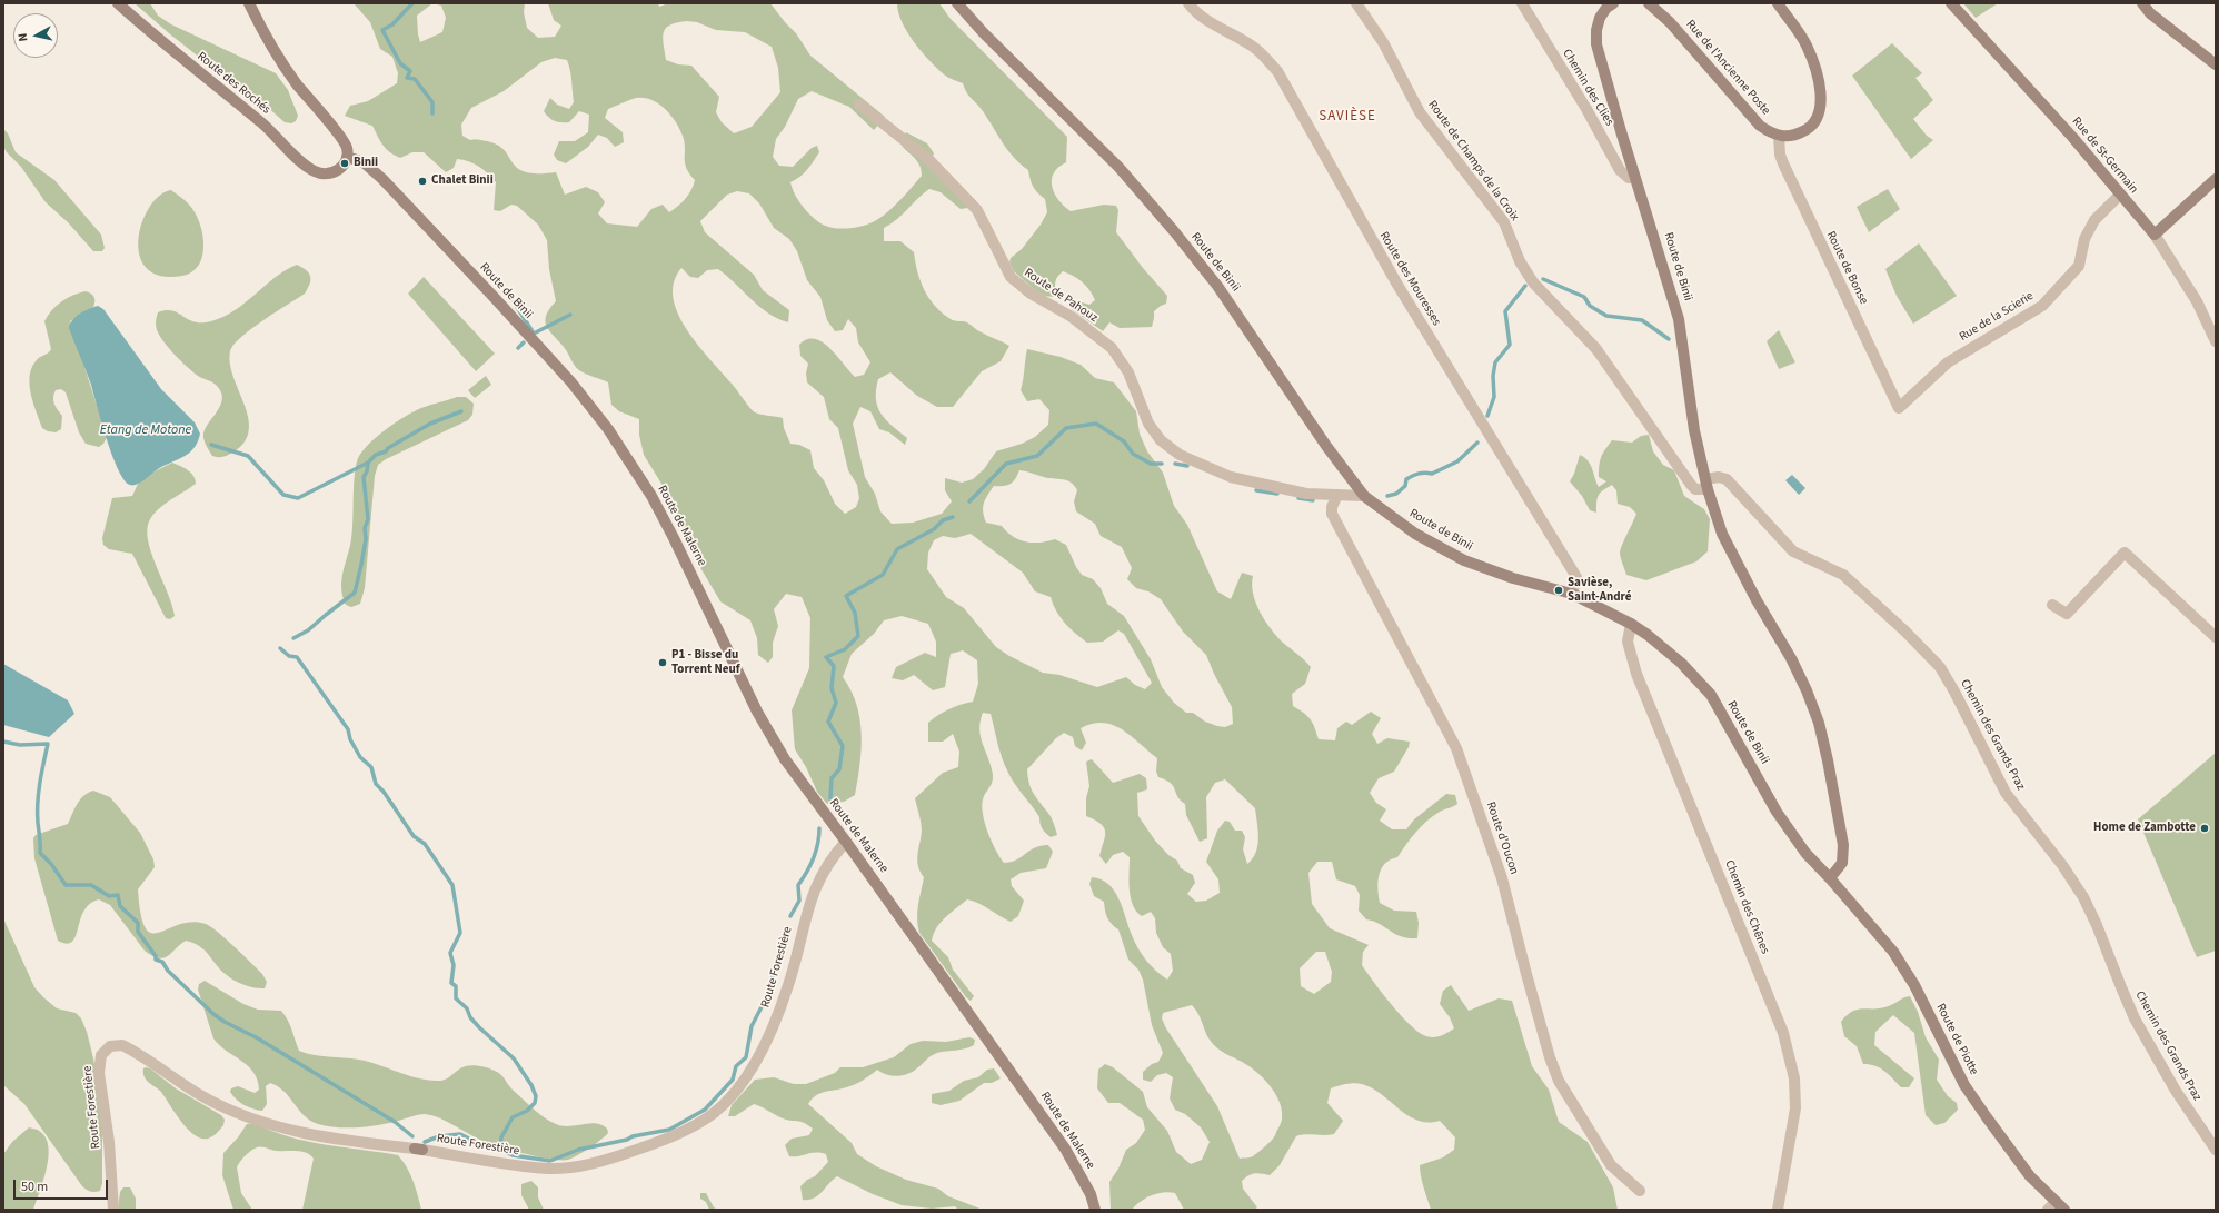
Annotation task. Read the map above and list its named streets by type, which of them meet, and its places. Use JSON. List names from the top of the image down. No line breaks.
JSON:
{"streets":{"street":["Rue de l'Ancienne Poste","Route des Rochés","Chemin des Clies","Rue de St-Germain","Route de Champs de la Croix","Route de Binii","Route de Bonse","Route des Mouresses","Route de Pahouz","Rue de la Scierie","Route de Malerne","Chemin des Grands Praz","Route d'Oucon","Chemin des Chênes","Route Forestière","Route de Piotte"]},"crossings":[["Rue de l'Ancienne Poste","Route de Bonse"],["Route des Rochés","Route de Binii"],["Chemin des Clies","Route de Binii"],["Rue de St-Germain","Rue de la Scierie"],["Route de Champs de la Croix","Route de Binii"],["Route de Champs de la Croix","Chemin des Grands Praz"],["Route de Binii","Route des Mouresses"],["Route de Binii","Route de Pahouz"],["Route de Binii","Route de Malerne"],["Route de Binii","Chemin des Grands Praz"],["Route de Binii","Chemin des Chênes"],["Route de Binii","Route de Piotte"],["Route de Bonse","Rue de la Scierie"],["Route de Pahouz","Route d'Oucon"],["Route de Malerne","Route Forestière"]],"districts":["SAVIÈSE"],"water":["Etang de Motone"],"places":["Binii","Chalet Binii","Savièse, Saint-André","P1 - Bisse du Torrent Neuf","Home de Zambotte"],"scale_bar":"50 m","north":"left"}
